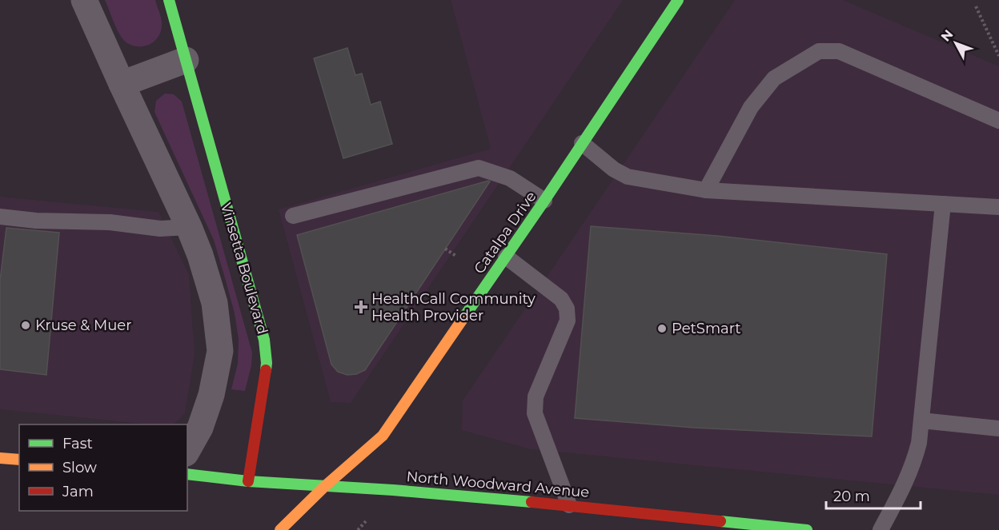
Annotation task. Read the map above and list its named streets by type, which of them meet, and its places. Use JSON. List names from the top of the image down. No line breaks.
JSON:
{"streets":{"street":["Catalpa Drive","Vinsetta Boulevard","North Woodward Avenue"]},"crossings":[["Catalpa Drive","North Woodward Avenue"],["Vinsetta Boulevard","North Woodward Avenue"]],"places":{"health":["HealthCall Community Health Provider"],"other":["Kruse & Muer","PetSmart"]},"legend":["Fast","Slow","Jam"],"scale_bar":"20 m","north":"top left"}
